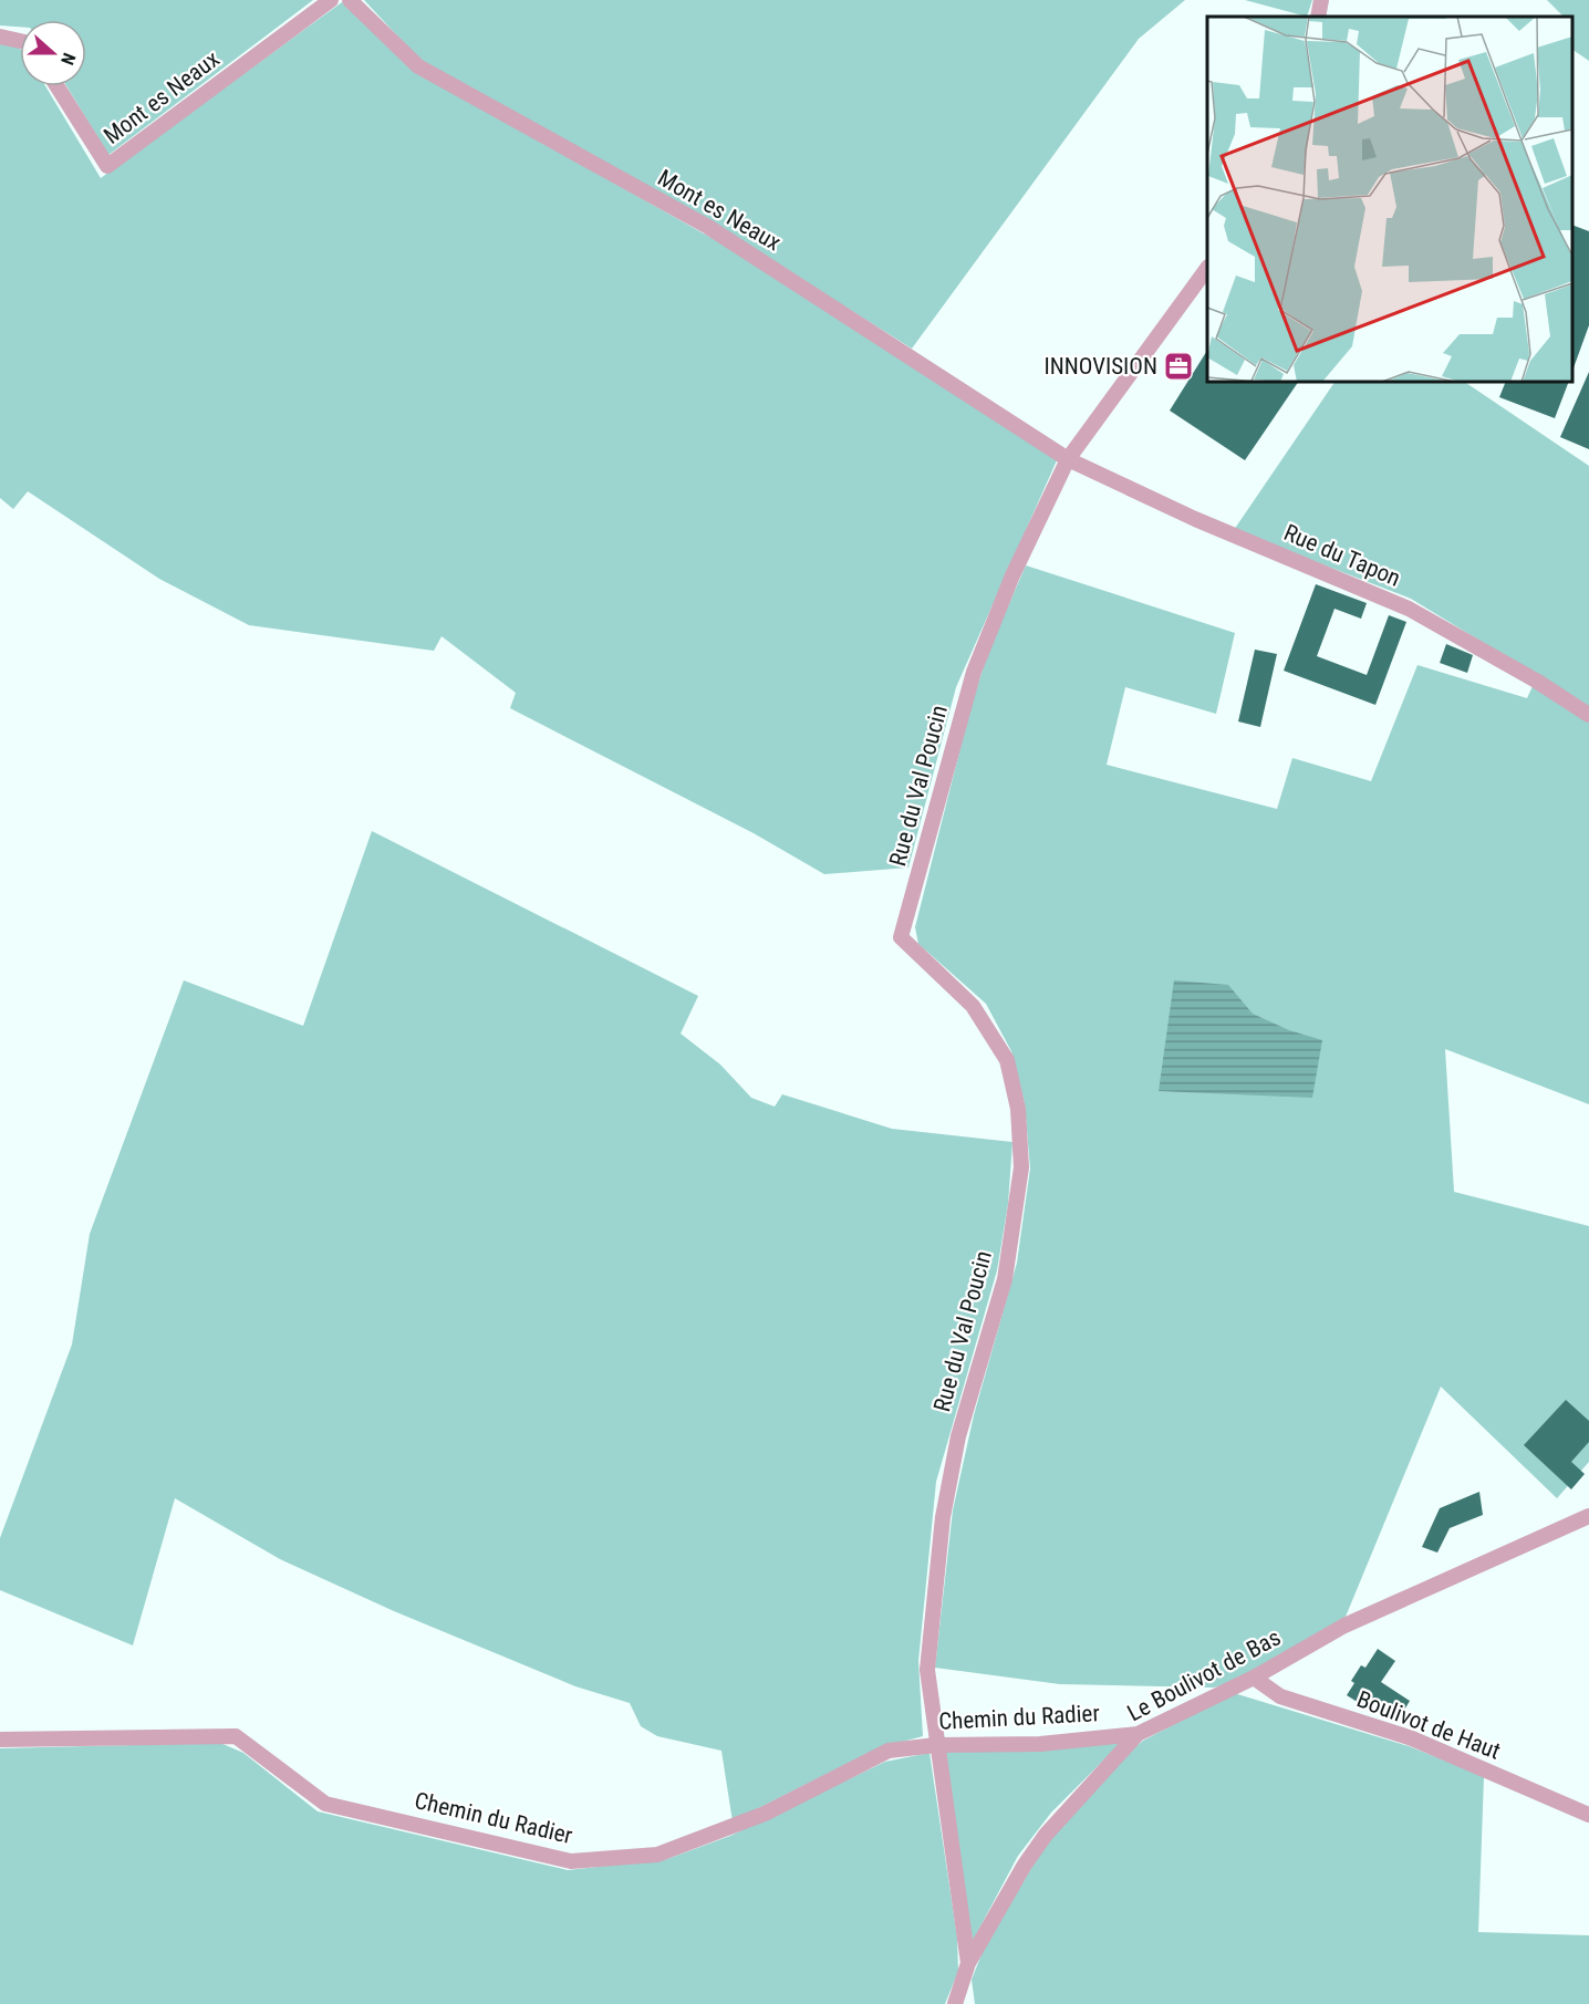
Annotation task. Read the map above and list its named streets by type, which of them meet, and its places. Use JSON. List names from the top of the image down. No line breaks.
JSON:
{"streets":{"street":["Mont es Neaux","Rue du Tapon","Rue du Val Poucin","Le Boulivot de Bas","Chemin du Radier","Boulivot de Haut"]},"crossings":[["Mont es Neaux","Rue du Tapon"],["Mont es Neaux","Rue du Val Poucin"],["Rue du Tapon","Rue du Val Poucin"],["Rue du Val Poucin","Le Boulivot de Bas"],["Rue du Val Poucin","Chemin du Radier"],["Le Boulivot de Bas","Chemin du Radier"],["Le Boulivot de Bas","Boulivot de Haut"]],"places":{"office":["INNOVISION"]},"north":"right"}
